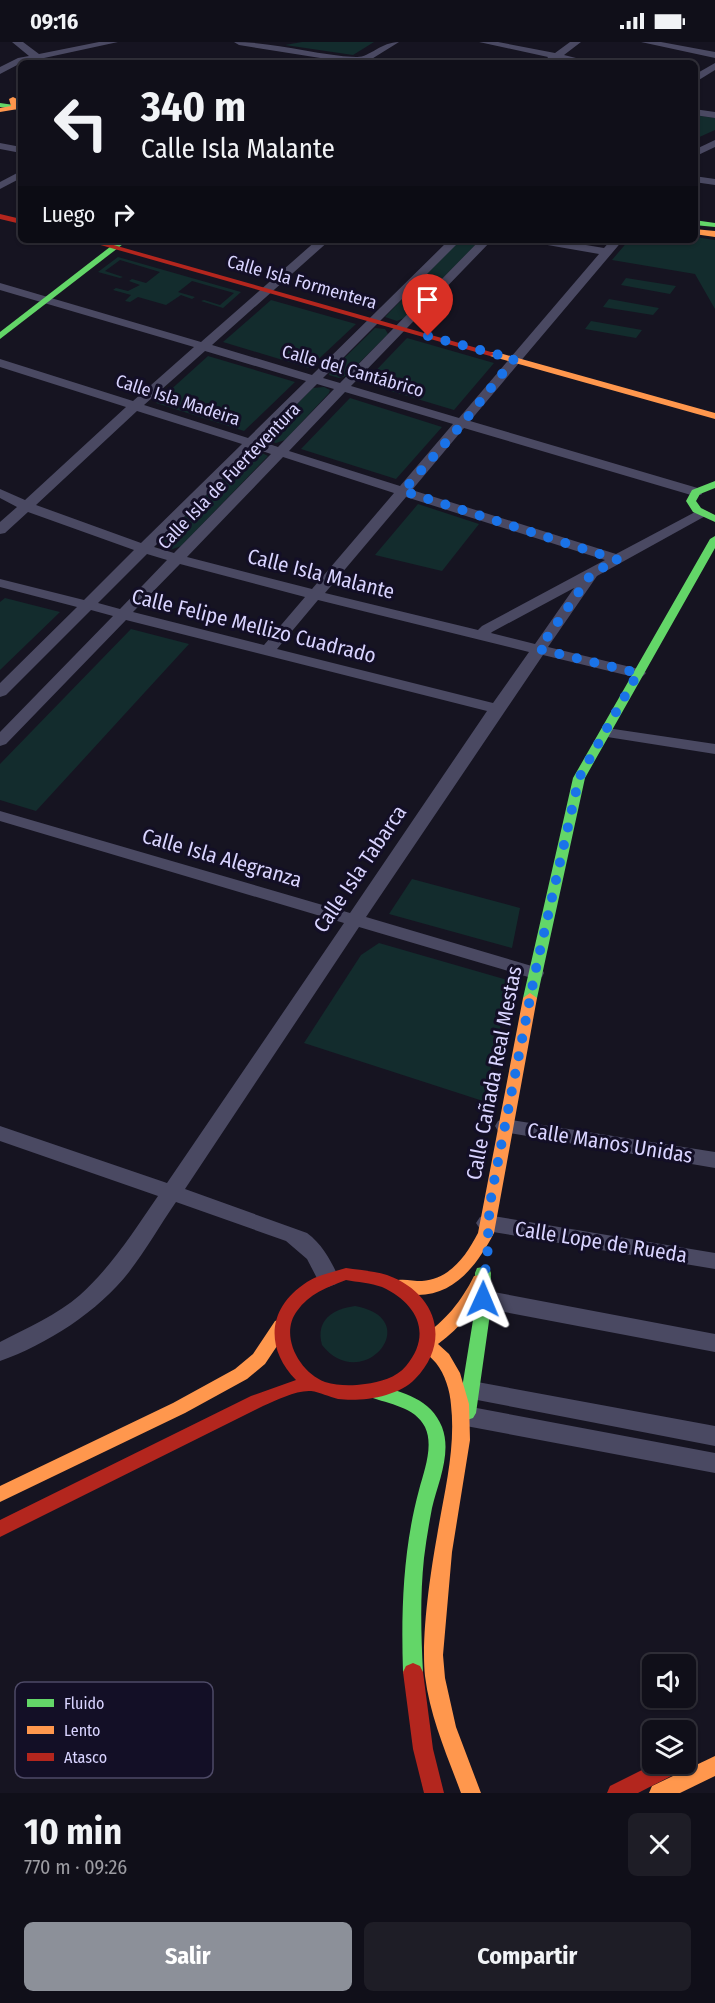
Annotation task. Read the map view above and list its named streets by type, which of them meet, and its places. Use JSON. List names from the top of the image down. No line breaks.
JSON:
{"streets":{"main road":["Calle Isla Formentera","Calle Cañada Real Mestas"],"street":["Calle del Cantábrico","Calle Isla Madeira","Calle Isla de Fuerteventura","Calle Isla Malante","Calle Felipe Mellizo Cuadrado","Calle Isla Alegranza","Calle Isla Tabarca","Calle Manos Unidas","Calle Lope de Rueda"]},"crossings":[["Calle Isla Formentera","Calle Isla de Fuerteventura"],["Calle del Cantábrico","Calle Isla de Fuerteventura"],["Calle Isla Madeira","Calle Isla de Fuerteventura"],["Calle Isla de Fuerteventura","Calle Isla Malante"],["Calle Isla de Fuerteventura","Calle Felipe Mellizo Cuadrado"],["Calle Isla Malante","Calle Isla Tabarca"],["Calle Isla Malante","Calle Cañada Real Mestas"],["Calle Felipe Mellizo Cuadrado","Calle Isla Tabarca"],["Calle Isla Alegranza","Calle Isla Tabarca"],["Calle Isla Alegranza","Calle Cañada Real Mestas"],["Calle Cañada Real Mestas","Calle Manos Unidas"],["Calle Cañada Real Mestas","Calle Lope de Rueda"]],"legend":["Fluido","Lento","Atasco"],"page":{"status":"09:16","turn":["340 m","Calle Isla Malante"],"then":"Luego","heading":["10 min","770 m · 09:26"],"buttons":["Salir","Compartir"]}}
